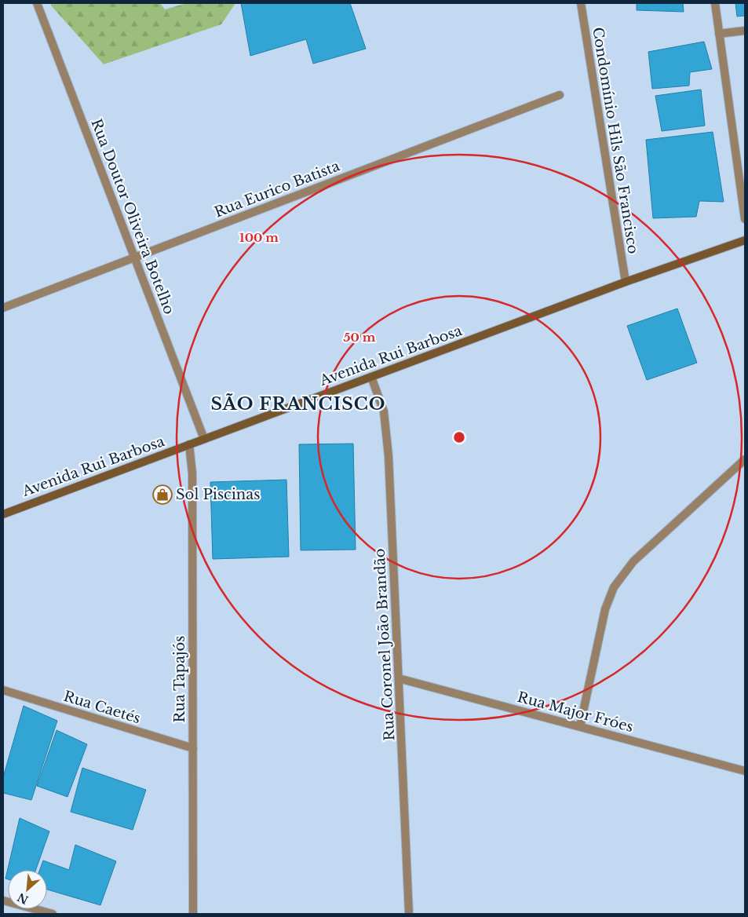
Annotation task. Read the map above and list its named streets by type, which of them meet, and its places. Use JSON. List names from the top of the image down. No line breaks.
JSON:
{"streets":{"main road":["Avenida Rui Barbosa"],"street":["Condomínio Hils São Francisco","Rua Eurico Batista","Rua Doutor Oliveira Botelho","Rua Coronel João Brandão","Rua Tapajós","Rua Caetés","Rua Major Fróes"]},"crossings":[["Condomínio Hils São Francisco","Avenida Rui Barbosa"],["Rua Eurico Batista","Rua Doutor Oliveira Botelho"],["Rua Doutor Oliveira Botelho","Avenida Rui Barbosa"],["Avenida Rui Barbosa","Rua Coronel João Brandão"],["Avenida Rui Barbosa","Rua Tapajós"],["Rua Coronel João Brandão","Rua Major Fróes"],["Rua Tapajós","Rua Caetés"]],"districts":["SÃO FRANCISCO"],"places":{"shop":["Sol Piscinas"]},"north":"bottom left","rings":["100 m","50 m"]}
